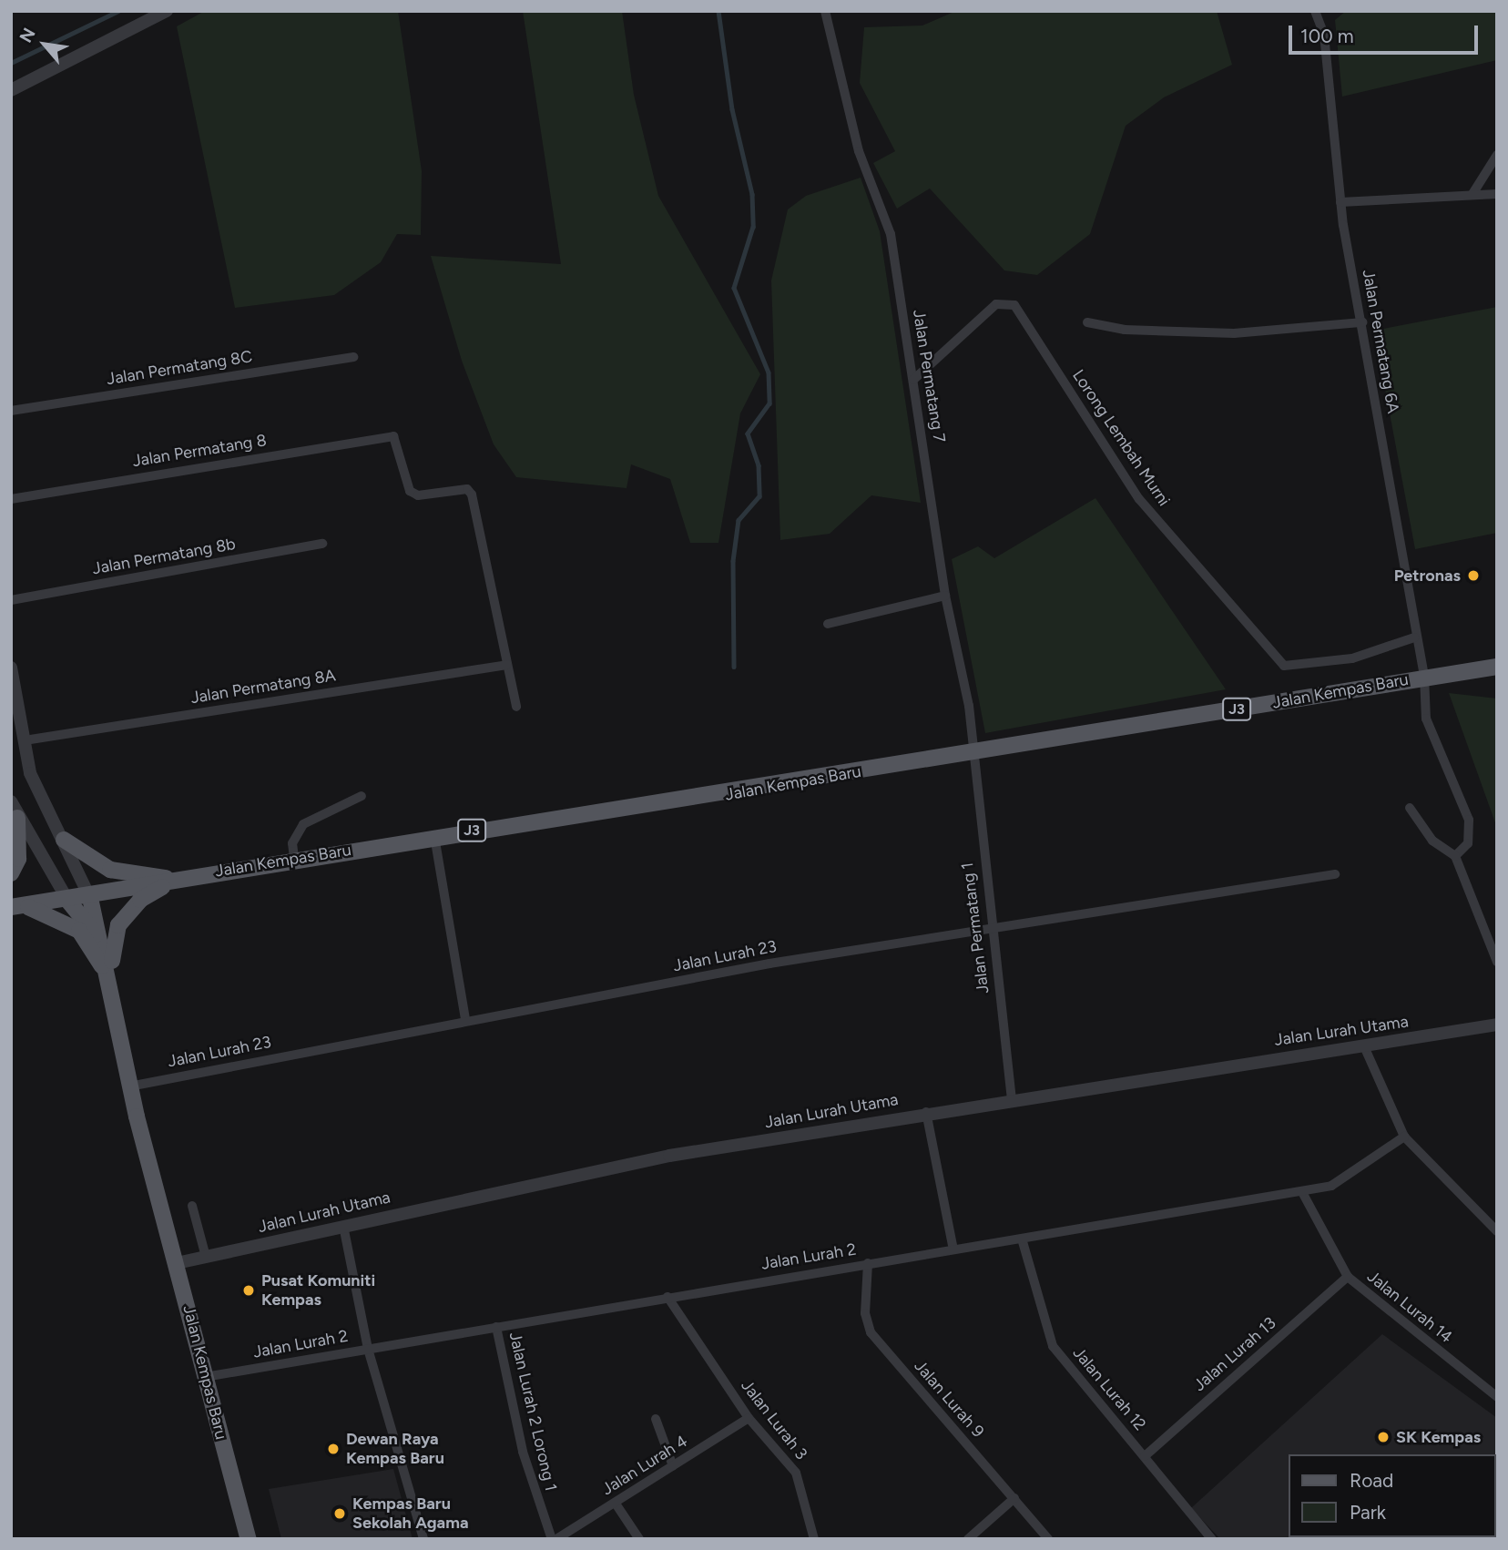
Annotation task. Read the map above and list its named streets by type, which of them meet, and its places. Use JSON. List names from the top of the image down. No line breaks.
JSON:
{"streets":{"main road":["Jalan Kempas Baru","J3"],"street":["Jalan Permatang 6A","Jalan Permatang 8C","Jalan Permatang 7","Lorong Lembah Murni","Jalan Permatang 8","Jalan Permatang 8b","Jalan Permatang 8A","Jalan Permatang 1","Jalan Lurah 23","Jalan Lurah Utama","Jalan Lurah 2","Jalan Lurah 14","Jalan Lurah 13","Jalan Lurah 12","Jalan Lurah 9","Jalan Lurah 2 Lorong 1","Jalan Lurah 3","Jalan Lurah 4"]},"crossings":[["Jalan Permatang 6A","Lorong Lembah Murni"],["Jalan Permatang 6A","Jalan Kempas Baru"],["Jalan Permatang 7","Lorong Lembah Murni"],["Jalan Permatang 7","Jalan Kempas Baru"],["Jalan Permatang 7","Jalan Permatang 1"],["Jalan Permatang 8","Jalan Permatang 8A"],["Jalan Kempas Baru","Jalan Permatang 1"],["Jalan Kempas Baru","Jalan Lurah 23"],["Jalan Kempas Baru","Jalan Lurah Utama"],["Jalan Kempas Baru","Jalan Lurah 2"],["Jalan Permatang 1","Jalan Lurah 23"],["Jalan Permatang 1","Jalan Lurah Utama"],["Jalan Lurah 2","Jalan Lurah 14"],["Jalan Lurah 2","Jalan Lurah 12"],["Jalan Lurah 2","Jalan Lurah 9"],["Jalan Lurah 2","Jalan Lurah 2 Lorong 1"],["Jalan Lurah 2","Jalan Lurah 3"],["Jalan Lurah 14","Jalan Lurah 13"],["Jalan Lurah 13","Jalan Lurah 12"],["Jalan Lurah 2 Lorong 1","Jalan Lurah 4"],["Jalan Lurah 3","Jalan Lurah 4"]],"places":["Petronas","Pusat Komuniti Kempas","SK Kempas","Dewan Raya Kempas Baru","Kempas Baru Sekolah Agama"],"legend":["Road","Park"],"scale_bar":"100 m","north":"top left"}
